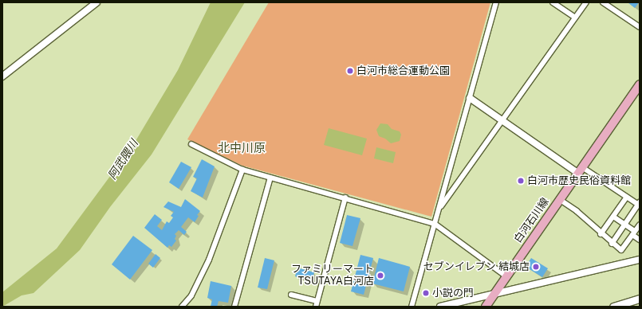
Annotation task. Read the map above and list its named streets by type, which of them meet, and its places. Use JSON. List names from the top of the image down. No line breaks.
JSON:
{"streets":{"main road":["白河石川線"]},"districts":["北中川原"],"water":["阿武隈川"],"places":["白河市総合運動公園","白河市歴史民俗資料館","セブンイレブン 結城店","ファミリーマート TSUTAYA白河店","小説の門"]}
